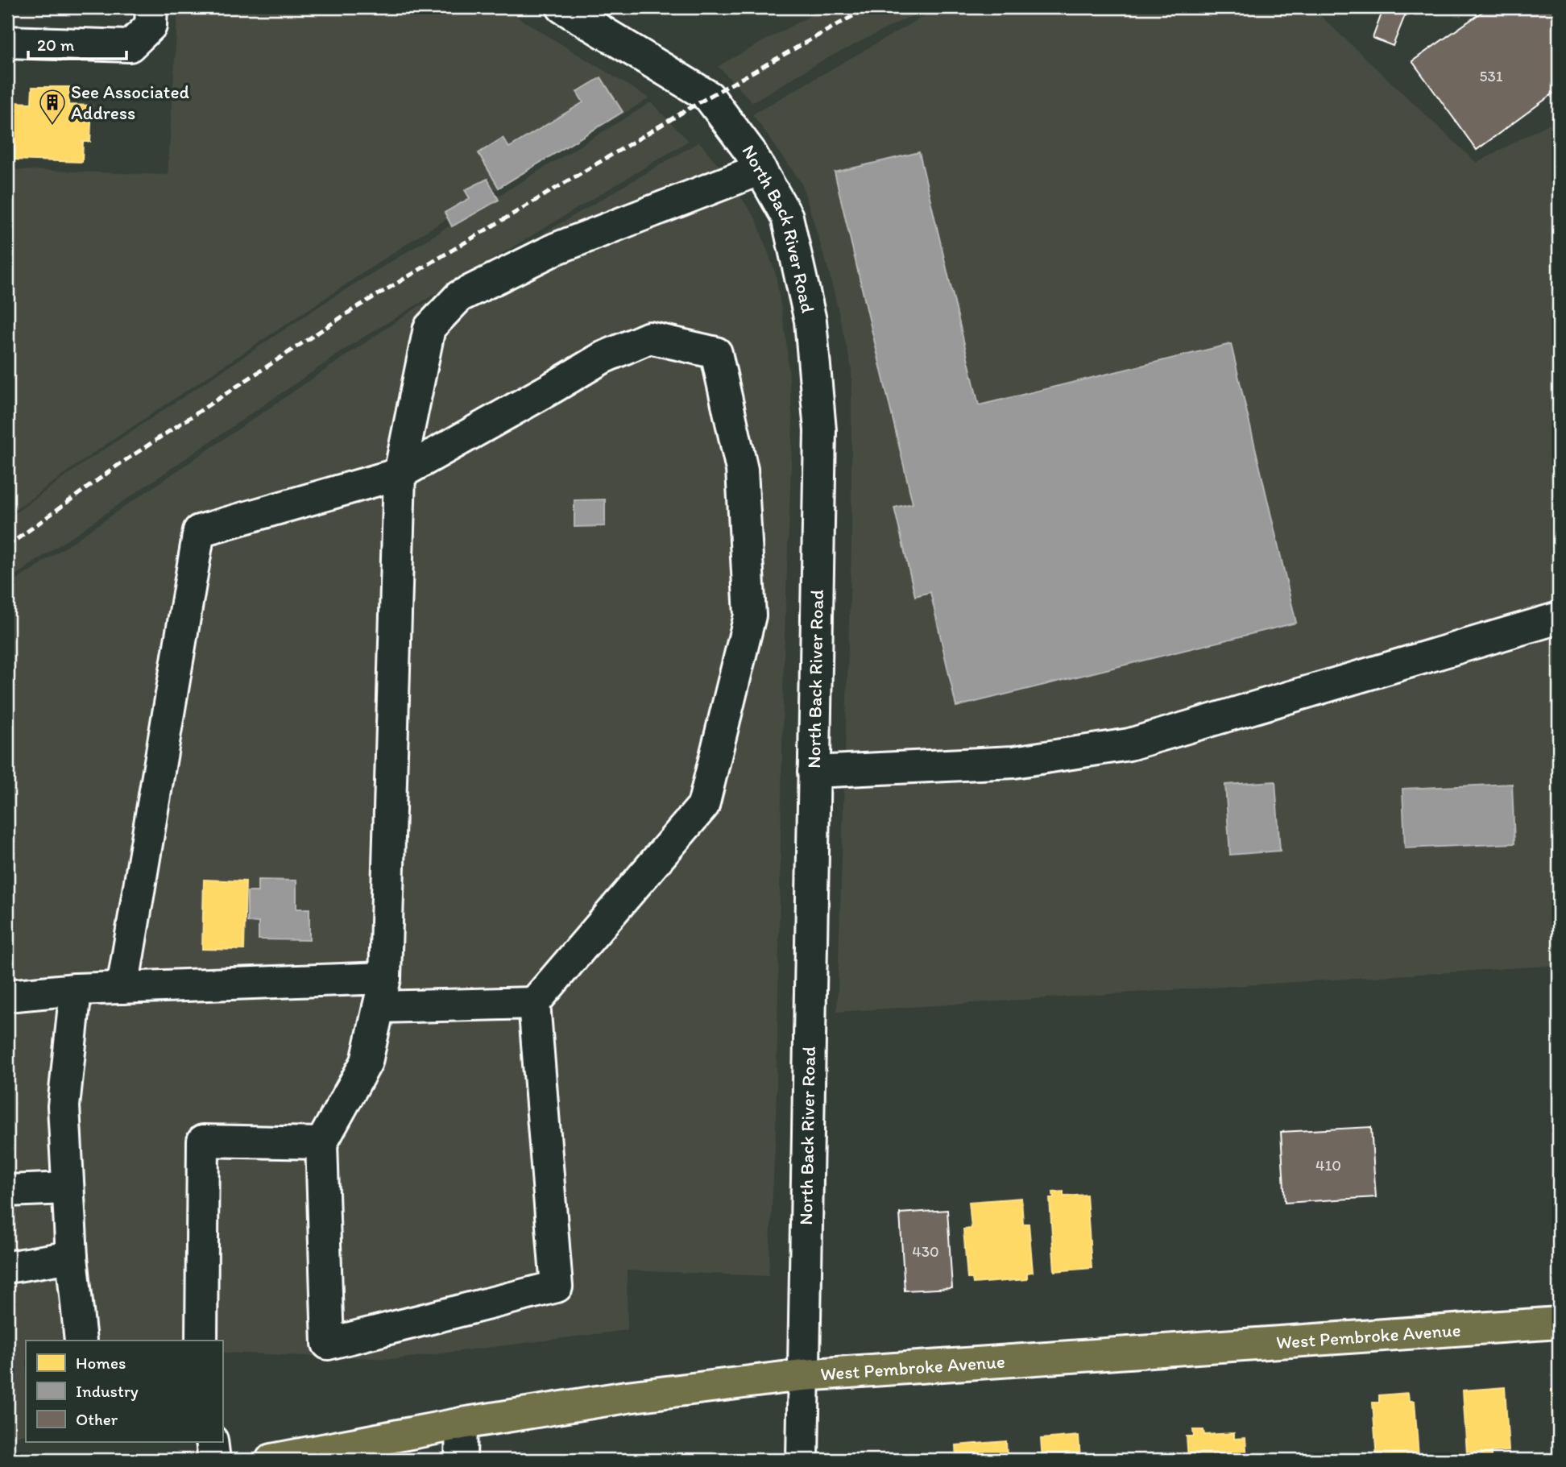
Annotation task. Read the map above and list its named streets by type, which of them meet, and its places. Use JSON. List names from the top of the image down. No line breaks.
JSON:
{"streets":{"main road":["West Pembroke Avenue"],"street":["North Back River Road"]},"crossings":[["North Back River Road","West Pembroke Avenue"]],"places":{"building":["See Associated Address"]},"house_numbers":["531","410","430"],"legend":["Homes","Industry","Other"],"scale_bar":"20 m"}
